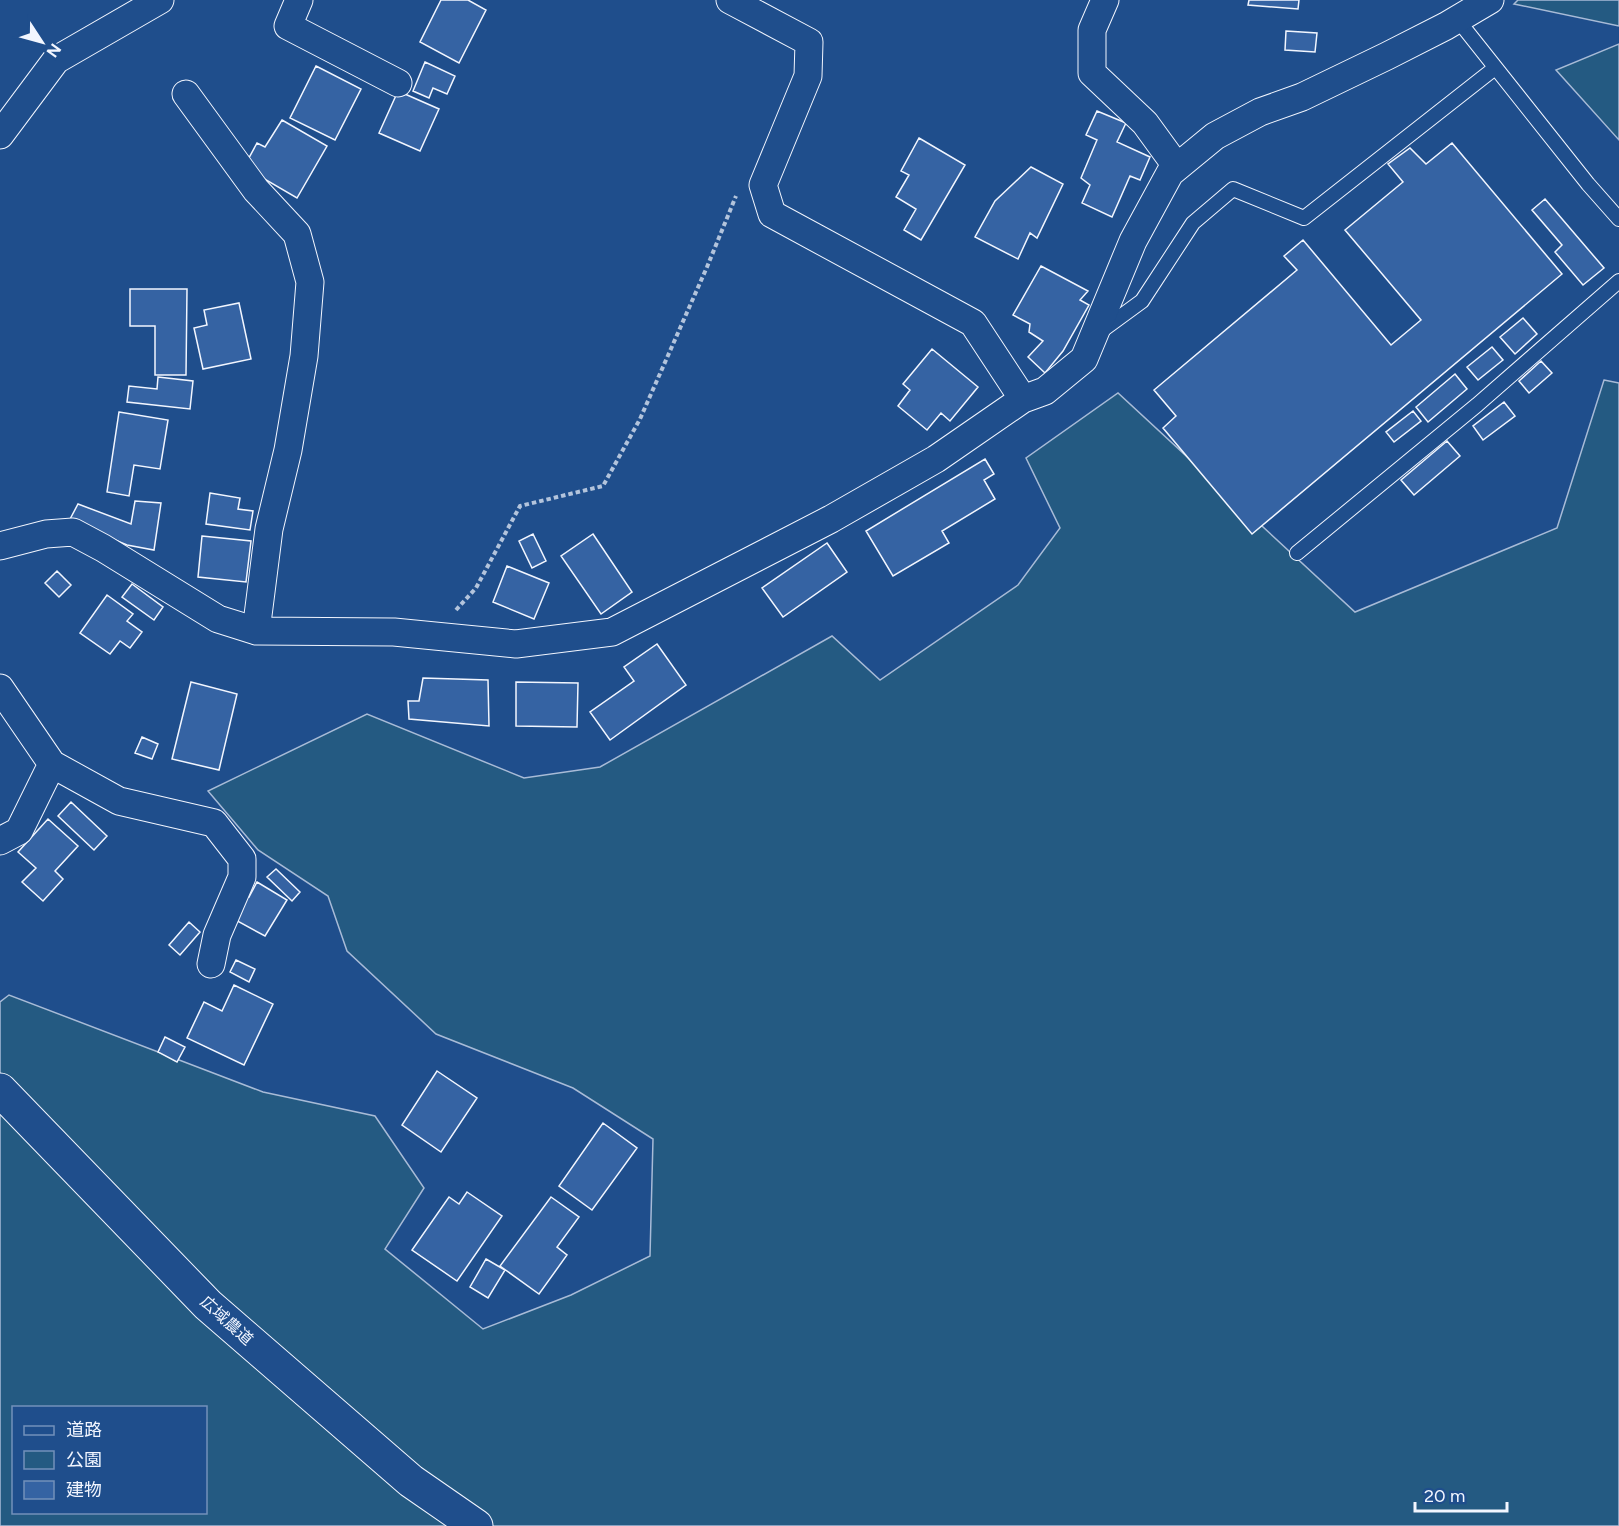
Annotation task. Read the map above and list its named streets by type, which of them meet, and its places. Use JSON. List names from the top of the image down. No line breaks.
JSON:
{"streets":{"street":["広域農道"]},"legend":["道路","公園","建物"],"scale_bar":"20 m","north":"bottom right"}
